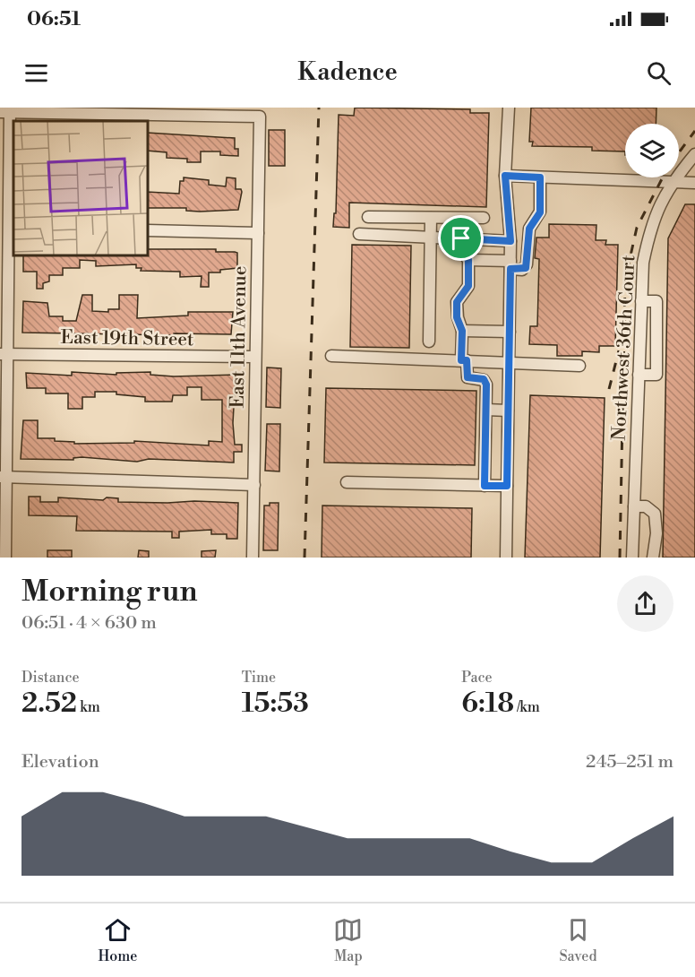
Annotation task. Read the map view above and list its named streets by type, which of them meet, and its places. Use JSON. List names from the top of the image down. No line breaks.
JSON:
{"streets":{"street":["East 11th Avenue","East 19th Street","Northwest 36th Court"]},"crossings":[["East 11th Avenue","East 19th Street"]],"page":{"status":"06:51","header":"Kadence","heading":["Morning run","06:51 · 4 × 630 m"],"stats":[["Distance","2.52 km"],["Time","15:53"],["Pace","6:18 /km"]],"chart":["Elevation","245–251 m"],"tabs":["Home","Map","Saved"]}}
